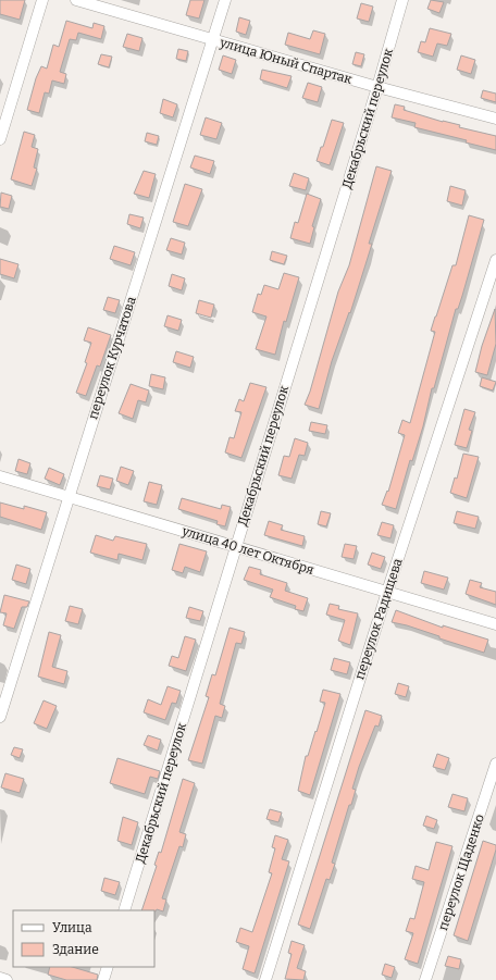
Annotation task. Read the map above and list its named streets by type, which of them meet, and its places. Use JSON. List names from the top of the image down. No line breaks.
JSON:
{"streets":{"street":["улица Юный Спартак","Декабрьский переулок","переулок Курчатова","улица 40 лет Октября","переулок Радищева","переулок Щаденко"]},"crossings":[["улица Юный Спартак","Декабрьский переулок"],["улица Юный Спартак","переулок Курчатова"],["Декабрьский переулок","улица 40 лет Октября"],["переулок Курчатова","улица 40 лет Октября"],["улица 40 лет Октября","переулок Радищева"]],"legend":["Улица","Здание"]}
